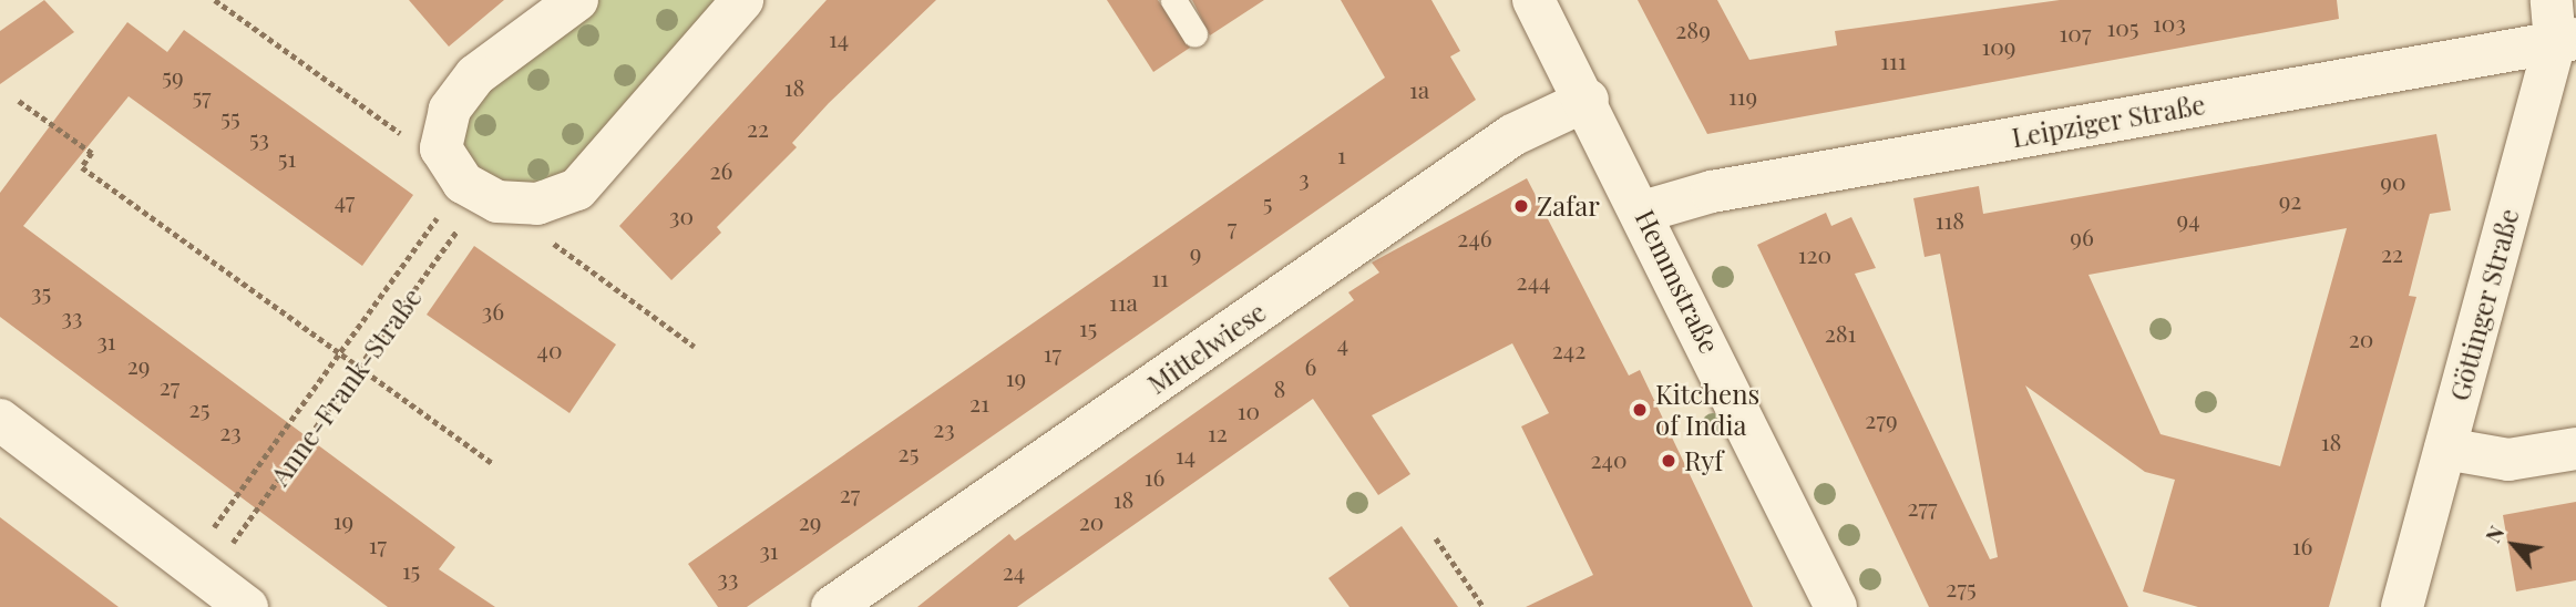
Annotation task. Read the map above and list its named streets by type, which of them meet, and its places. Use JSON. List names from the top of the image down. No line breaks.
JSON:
{"streets":{"street":["Leipziger Straße","Hemmstraße","Göttinger Straße","Mittelwiese"],"path":["Anne-Frank-Straße"]},"crossings":[["Leipziger Straße","Hemmstraße"],["Leipziger Straße","Göttinger Straße"],["Hemmstraße","Mittelwiese"]],"places":["Zafar","Kitchens of India","Ryf"],"house_numbers":["103","105","289","107","14","109","111","59","18","1a","57","119","55","22","53","1","51","26","3","90","47","92","5","30","94","118","7","96","246","9","22","120","11","244","35","11a","36","33","15","281","20","31","4","40","242","17","29","6","19","27","8","21","25","10","279","23","23","12","18","25","14","240","16","27","18","277","19","29","20","17","16","31","15","24","33","275"],"north":"top left"}
